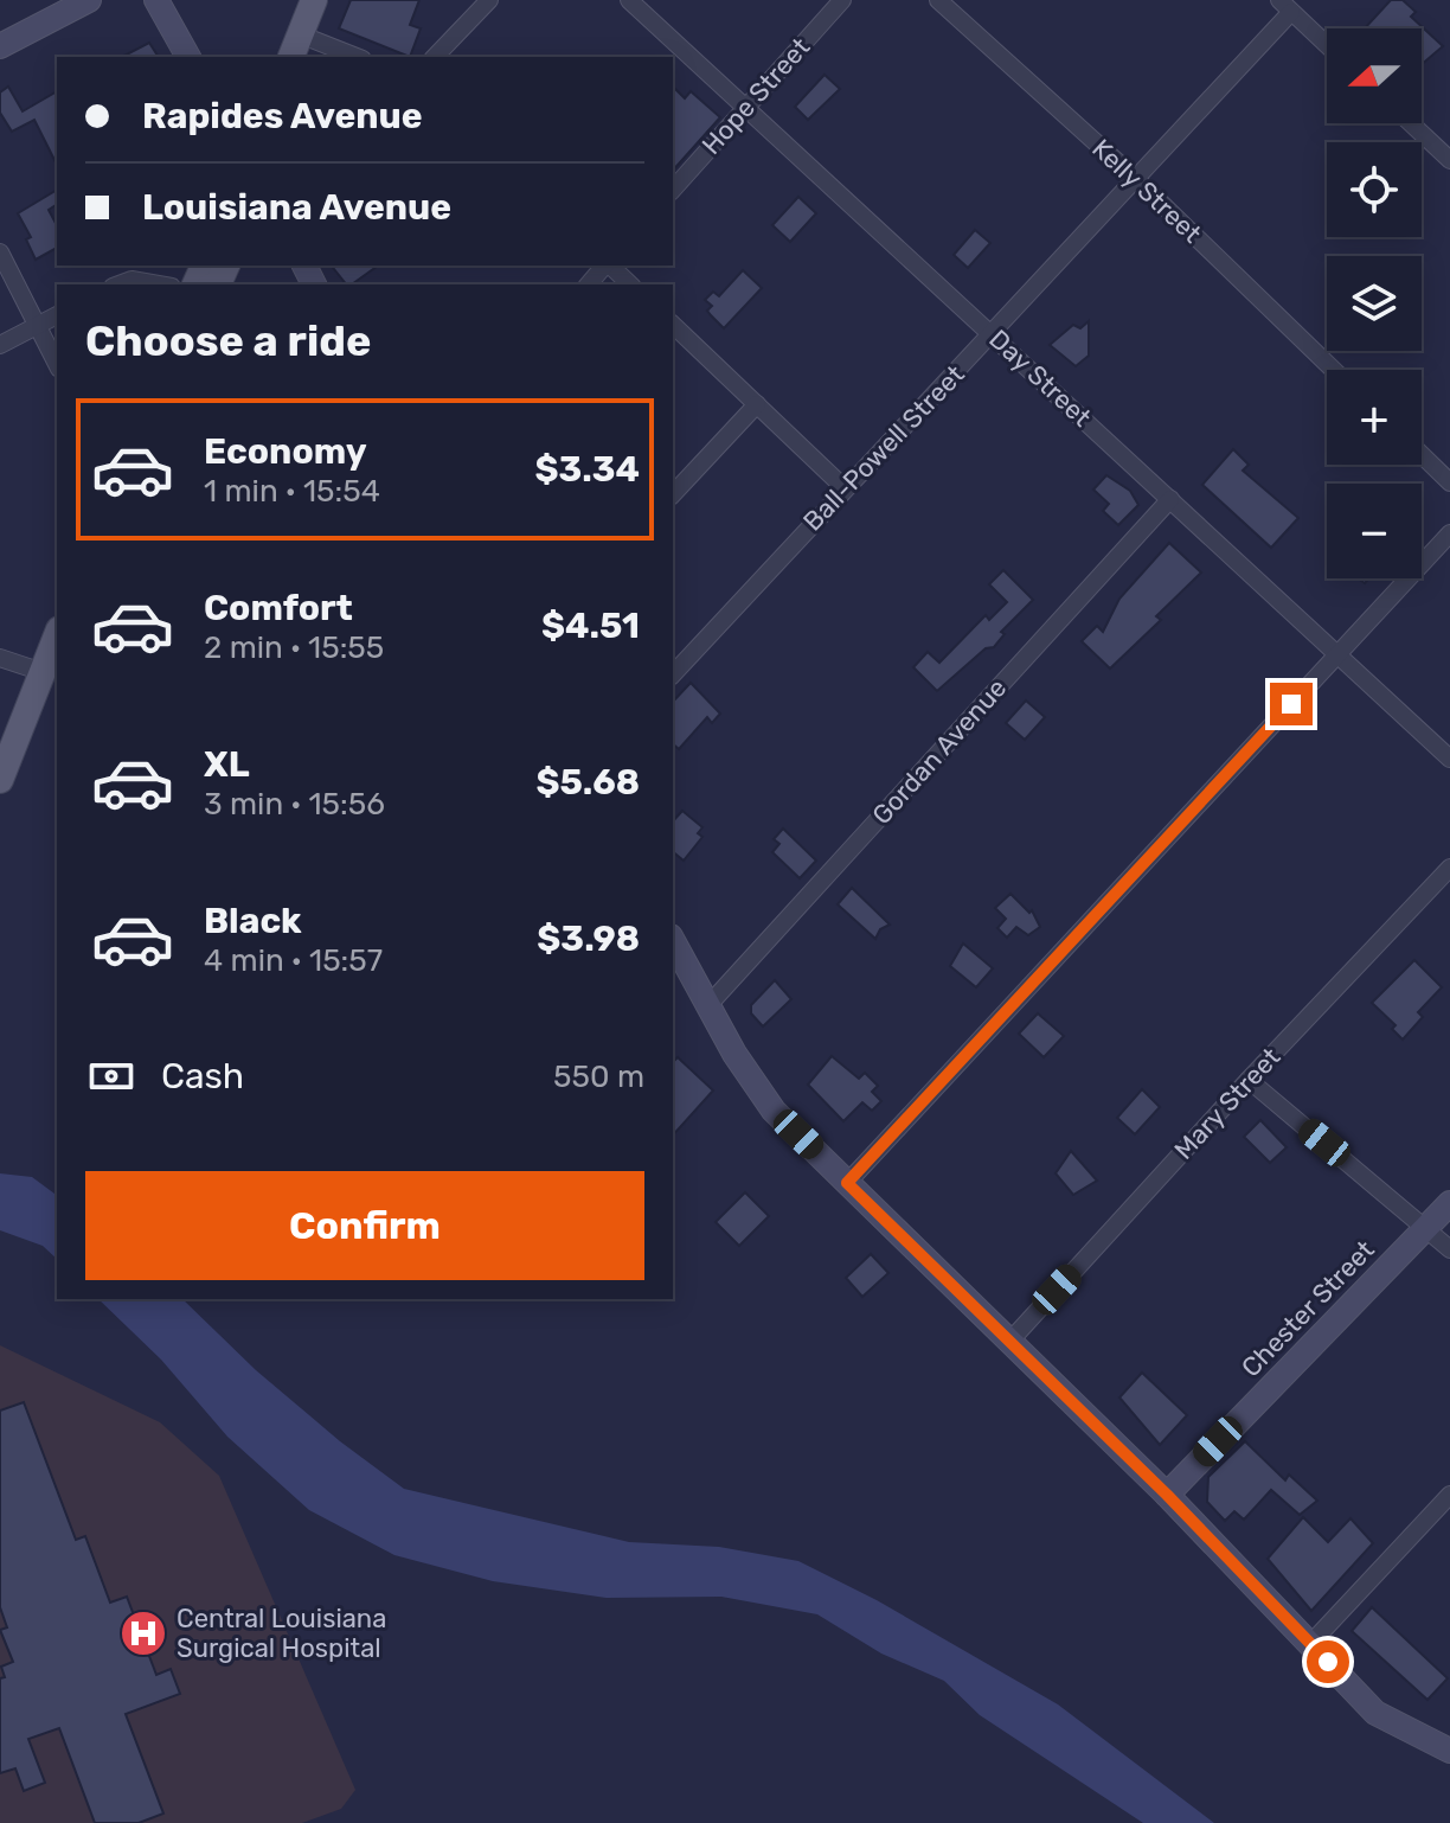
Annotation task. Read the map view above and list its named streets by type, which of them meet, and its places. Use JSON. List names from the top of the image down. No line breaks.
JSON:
{"streets":{"main road":["Chester Street"],"street":["Hope Street","Kelly Street","Day Street","Ball-Powell Street","Gordan Avenue","Mary Street"]},"crossings":[["Hope Street","Day Street"],["Kelly Street","Ball-Powell Street"],["Day Street","Ball-Powell Street"],["Day Street","Gordan Avenue"]],"places":{"hospital":["Central Louisiana Surgical Hospital"]},"north":"left","page":{"map_buttons":["+","−"],"banner":["Rapides Avenue","Louisiana Avenue"],"heading":"Choose a ride","list":[{"name":"Economy","note":"1 min · 15:54","value":"$3.34"},{"name":"Comfort","note":"2 min · 15:55","value":"$4.51"},{"name":"XL","note":"3 min · 15:56","value":"$5.68"},{"name":"Black","note":"4 min · 15:57","value":"$3.98"}],"pay":["Cash","550 m"],"buttons":"Confirm"}}
